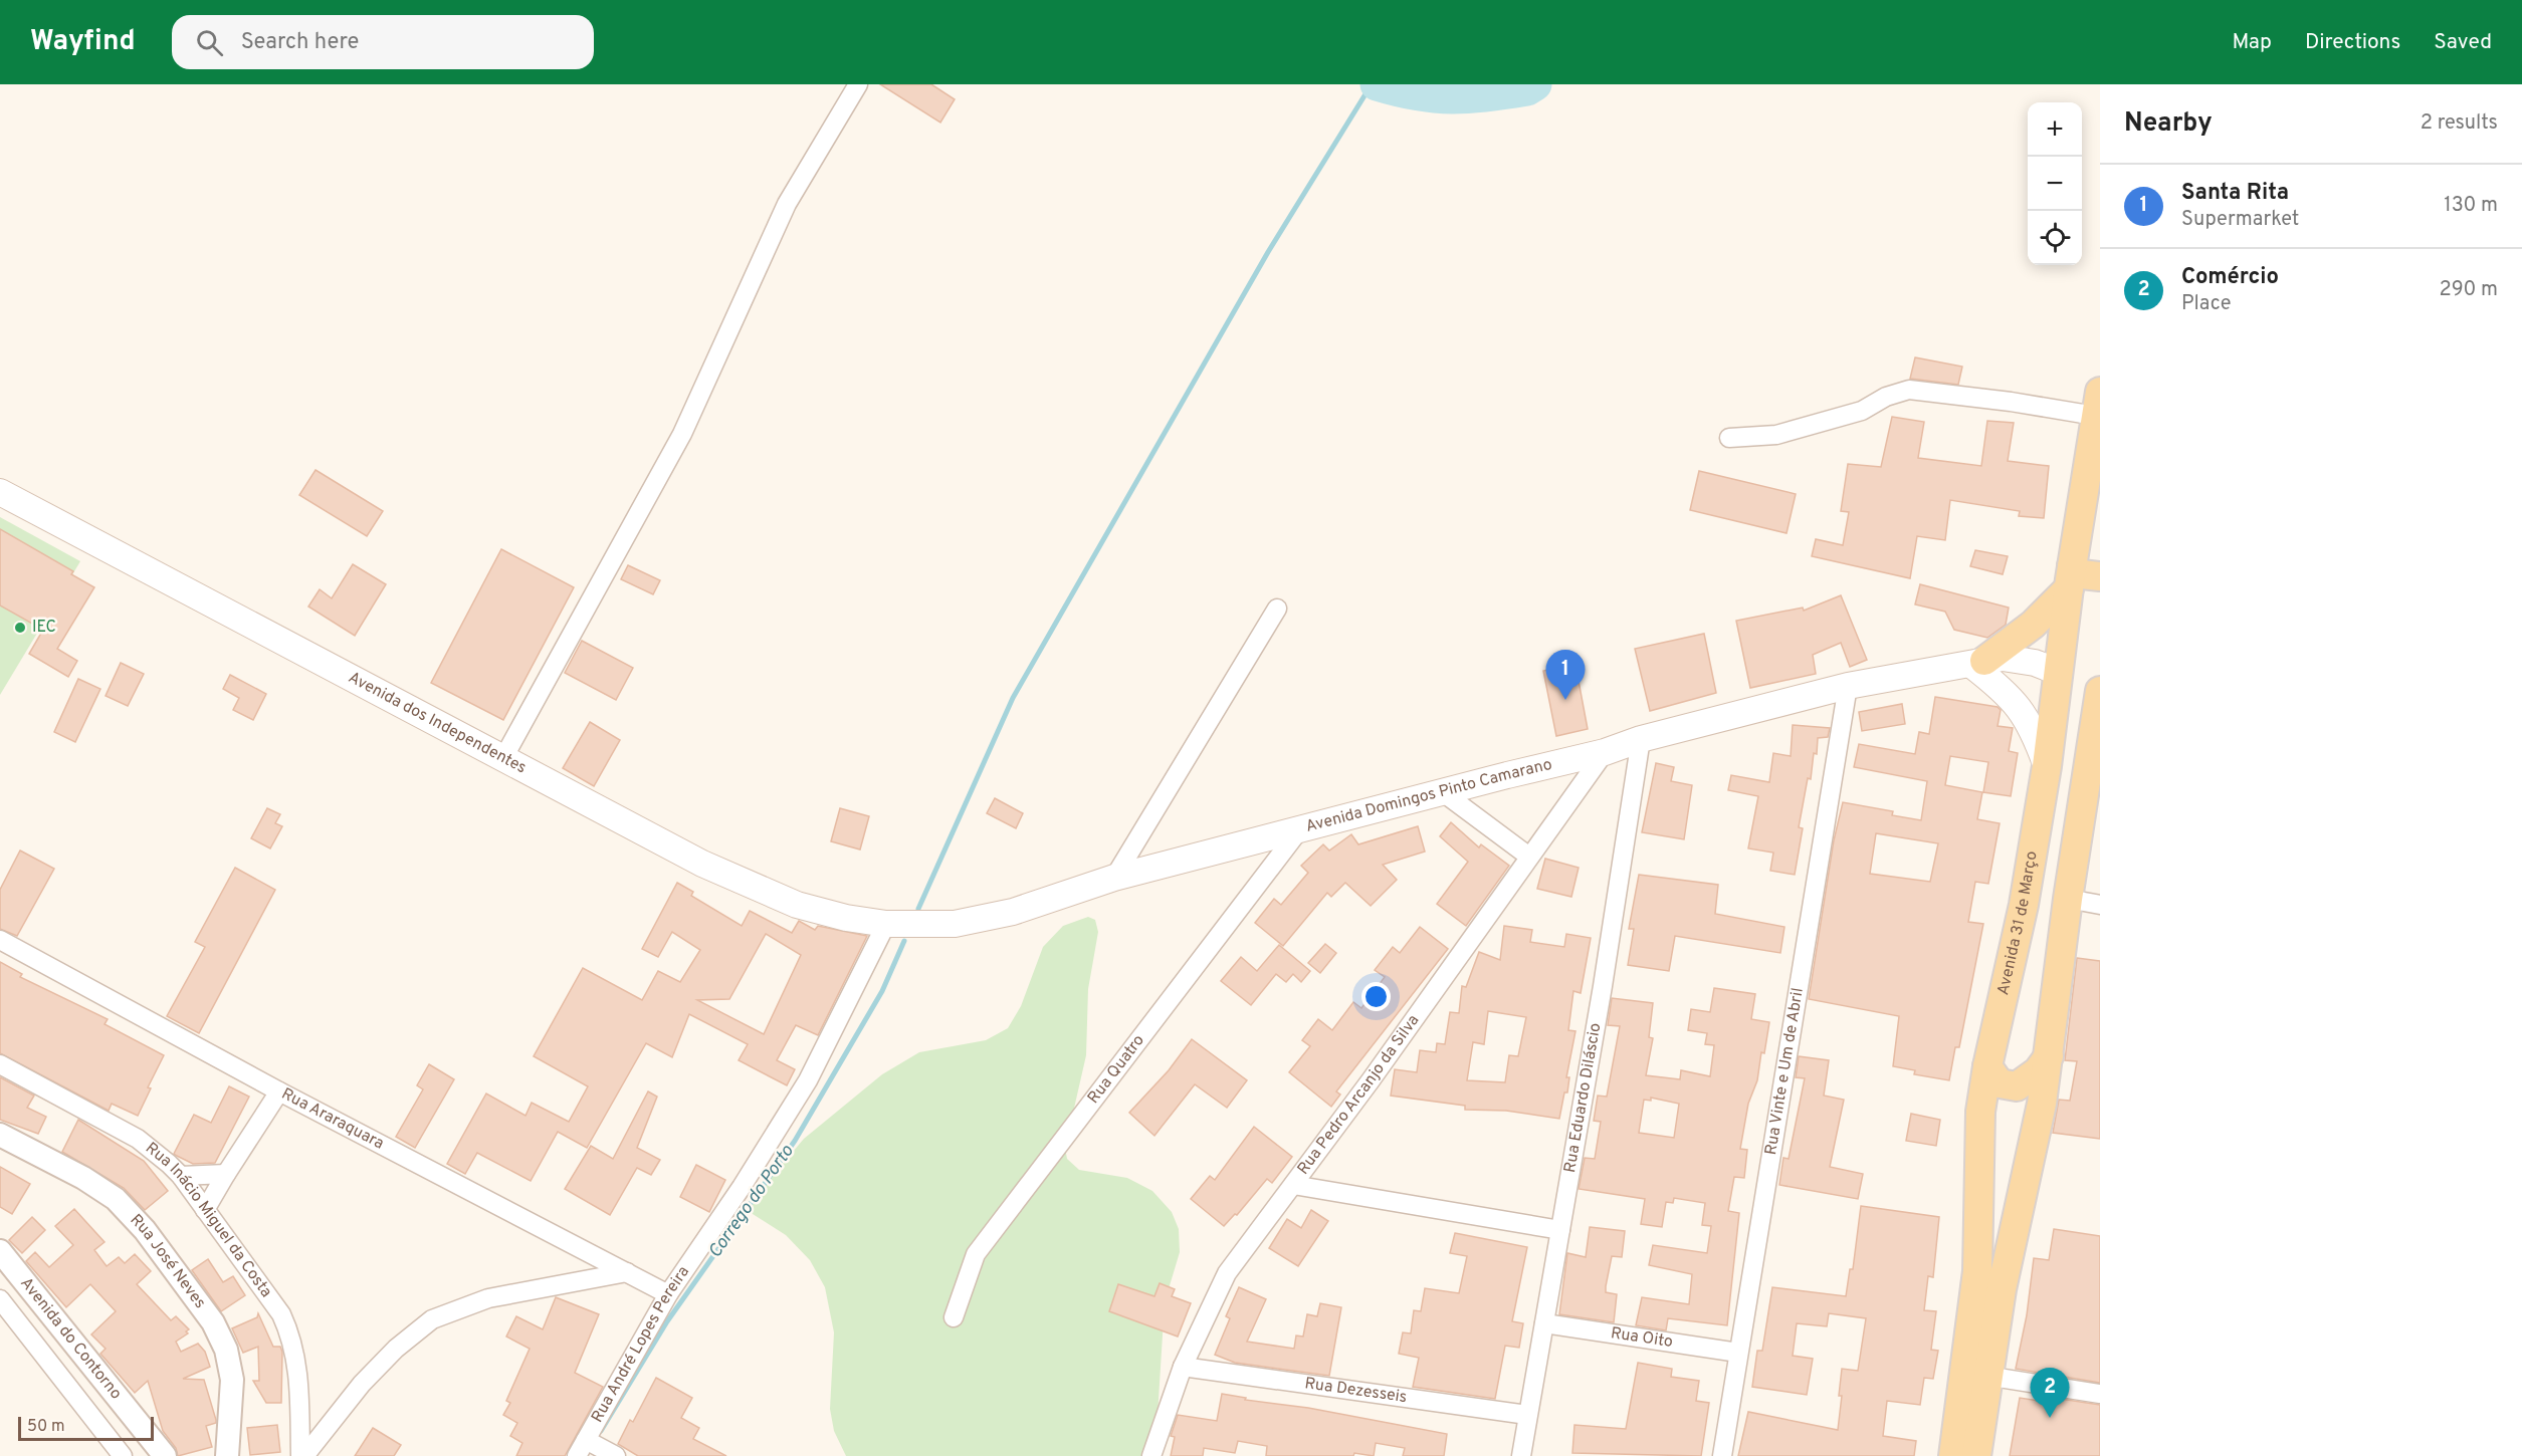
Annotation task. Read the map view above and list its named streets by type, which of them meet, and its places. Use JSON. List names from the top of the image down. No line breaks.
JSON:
{"streets":{"main road":["Avenida dos Independentes","Avenida Domingos Pinto Camarano","Avenida 31 de Março"],"street":["Rua Quatro","Rua Vinte e Um de Abril","Rua Pedro Arcanjo da Silva","Rua Eduardo Diláscio","Rua Araraquara","Rua Inácio Miguel da Costa","Rua José Neves","Rua Oito","Avenida do Contorno","Rua André Lopes Pereira","Rua Dezesseis"]},"crossings":[["Avenida dos Independentes","Avenida Domingos Pinto Camarano"],["Avenida dos Independentes","Rua André Lopes Pereira"],["Avenida Domingos Pinto Camarano","Avenida 31 de Março"],["Avenida Domingos Pinto Camarano","Rua Quatro"],["Avenida Domingos Pinto Camarano","Rua Vinte e Um de Abril"],["Avenida Domingos Pinto Camarano","Rua Pedro Arcanjo da Silva"],["Avenida Domingos Pinto Camarano","Rua Eduardo Diláscio"],["Avenida Domingos Pinto Camarano","Rua André Lopes Pereira"],["Rua Vinte e Um de Abril","Rua Oito"],["Rua Pedro Arcanjo da Silva","Rua Dezesseis"],["Rua Eduardo Diláscio","Rua Oito"],["Rua Eduardo Diláscio","Rua Dezesseis"],["Rua Araraquara","Rua André Lopes Pereira"]],"water":["Corrego do Porto"],"places":["IEC"],"scale_bar":"50 m","page":{"header":"Wayfind","search":"Search here","nav":["Map","Directions","Saved"],"heading":["Nearby","2 results"],"map_buttons":["+","−"],"list":[{"mark":"1","name":"Santa Rita","note":"Supermarket","value":"130 m"},{"mark":"2","name":"Comércio","note":"Place","value":"290 m"}],"pins":["1","2"],"scale":"50 m"}}
